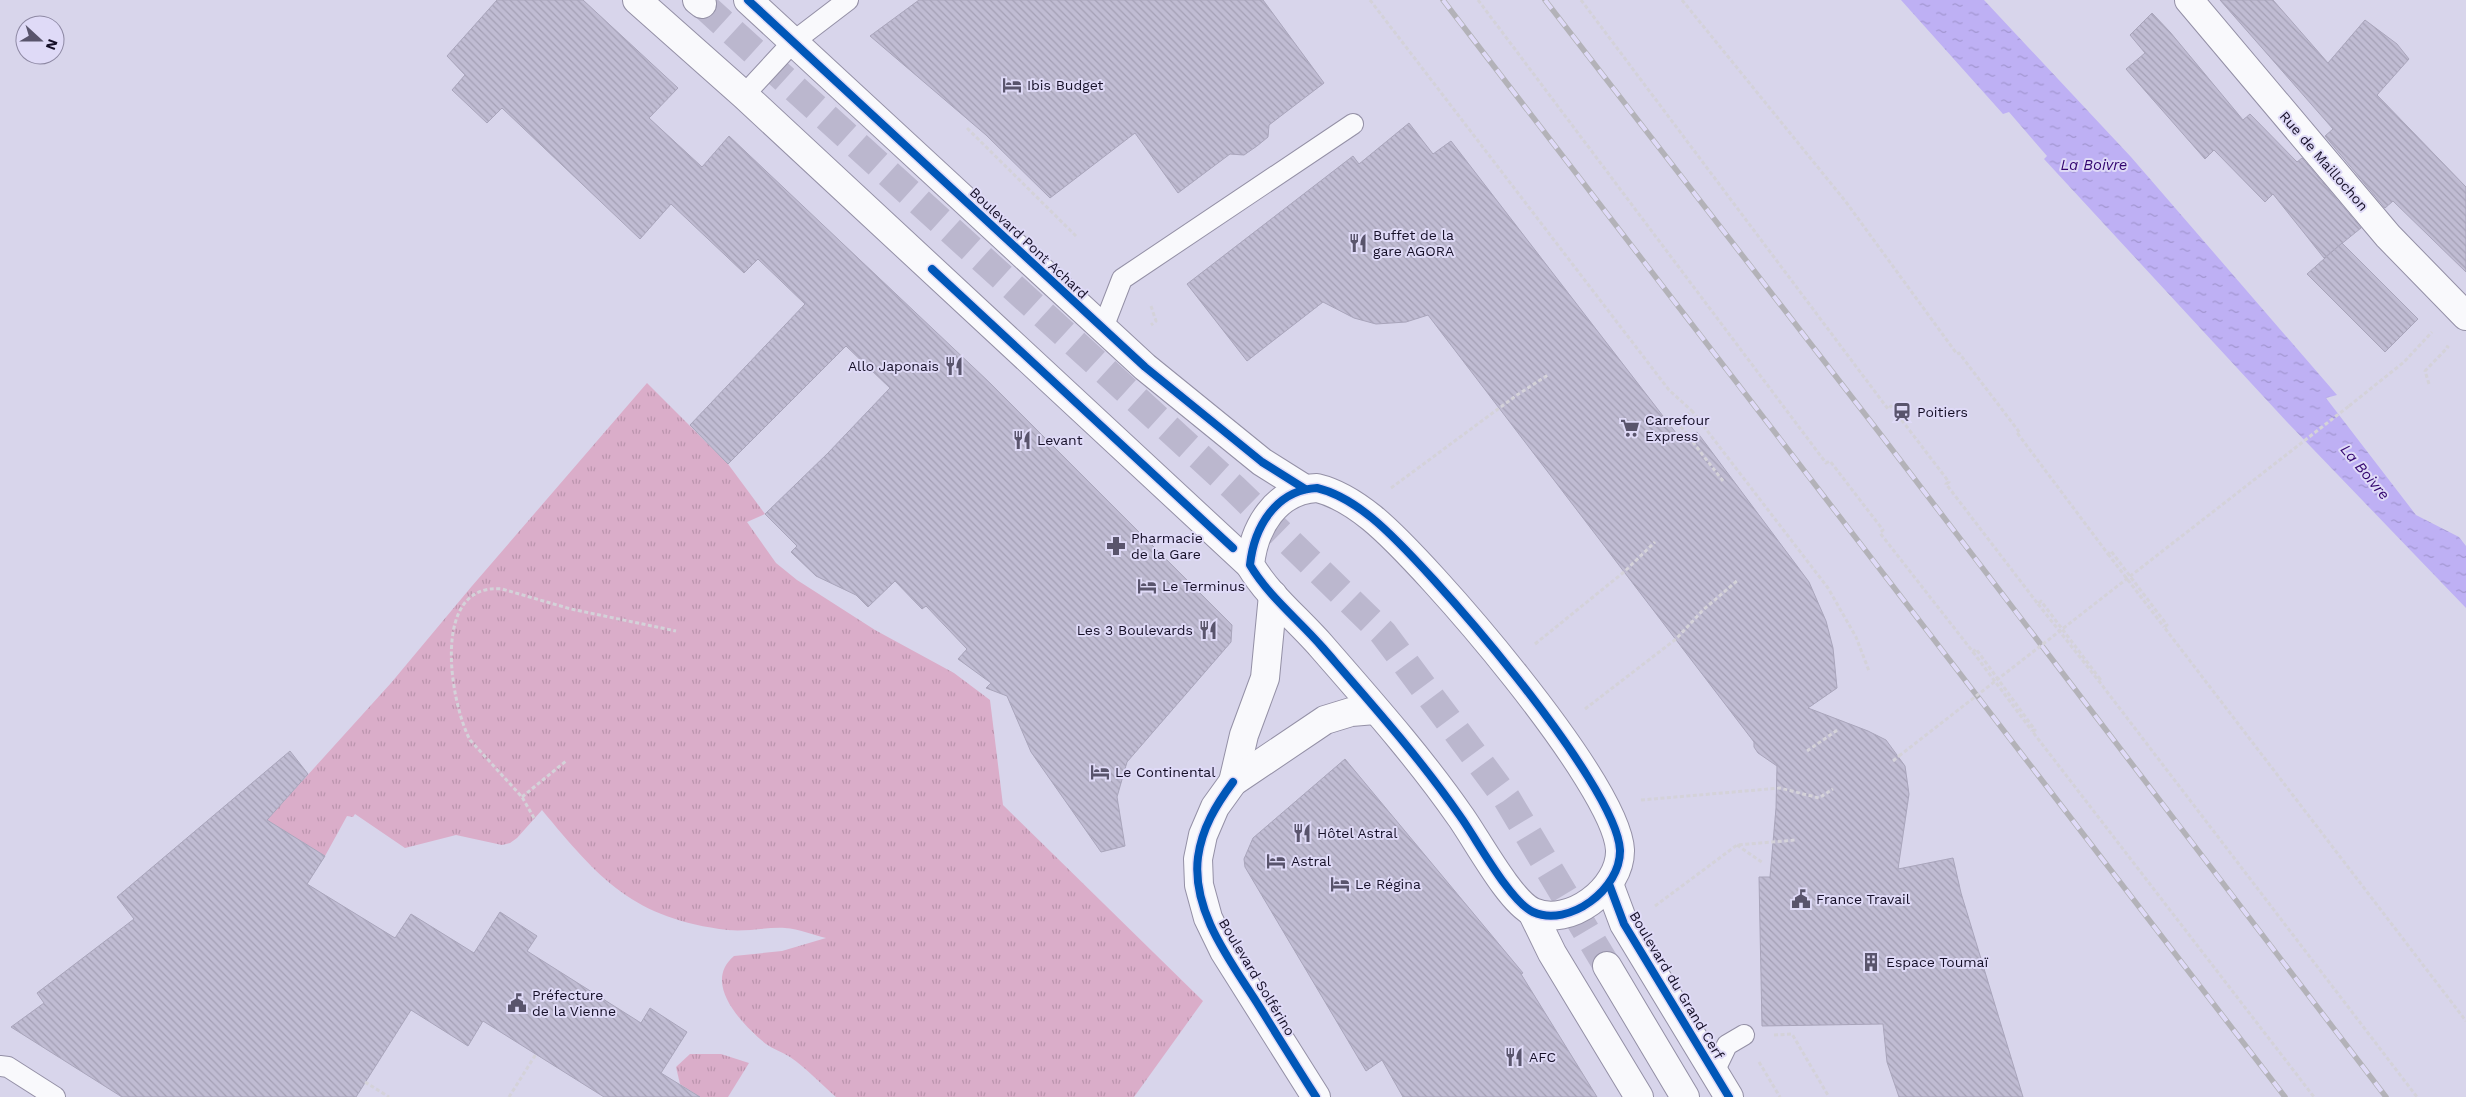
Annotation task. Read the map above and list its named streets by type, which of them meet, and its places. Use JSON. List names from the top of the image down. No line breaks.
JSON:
{"streets":{"street":["Rue de Maillochon","Boulevard Pont Achard","Boulevard Solférino","Boulevard du Grand Cerf"]},"water":["La Boivre"],"places":{"hotel":["Ibis Budget","Le Terminus","Le Continental","Astral","Le Régina"],"restaurant":["Buffet de la gare AGORA","Allo Japonais","Levant","Les 3 Boulevards","Hôtel Astral","AFC"],"station":["Poitiers"],"supermarket":["Carrefour Express"],"pharmacy":["Pharmacie de la Gare"],"public building":["France Travail","Préfecture de la Vienne"],"building":["Espace Toumaï"]},"north":"right"}
